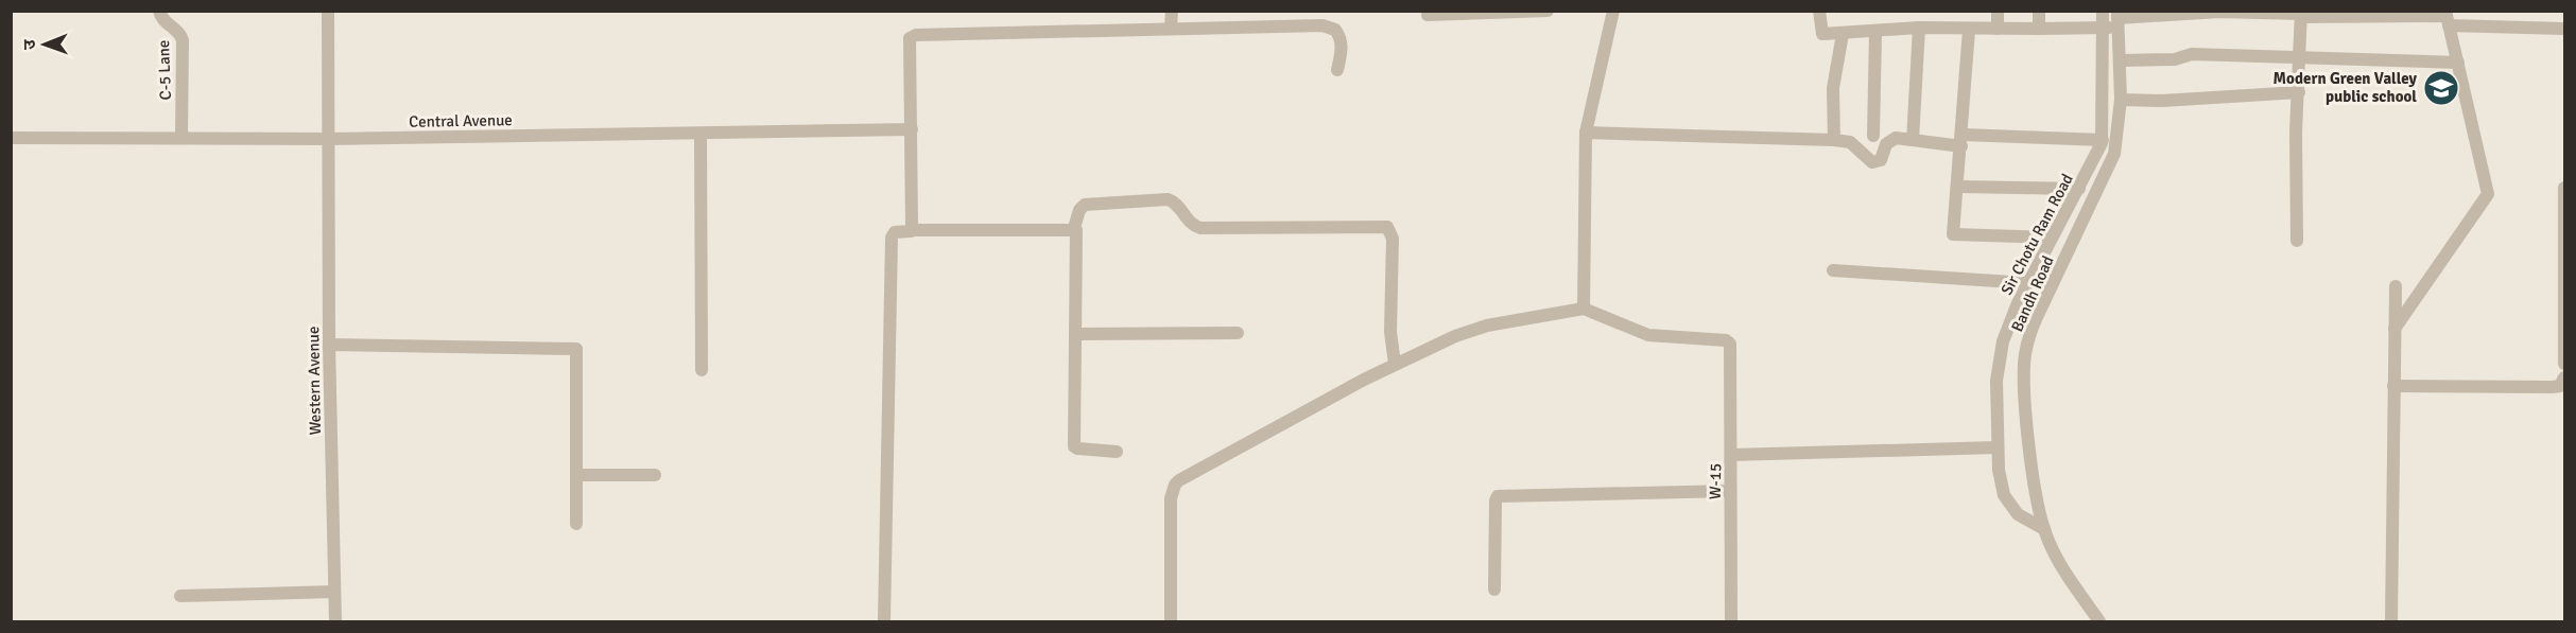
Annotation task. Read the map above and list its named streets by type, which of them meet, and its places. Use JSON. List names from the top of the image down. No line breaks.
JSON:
{"streets":{"street":["C-5 Lane","Central Avenue","Sir Chotu Ram Road","Bandh Road","Western Avenue","W-15"]},"crossings":[["C-5 Lane","Central Avenue"],["Central Avenue","Western Avenue"],["Sir Chotu Ram Road","Bandh Road"]],"places":{"school or university":["Modern Green Valley public school"]},"north":"left"}
